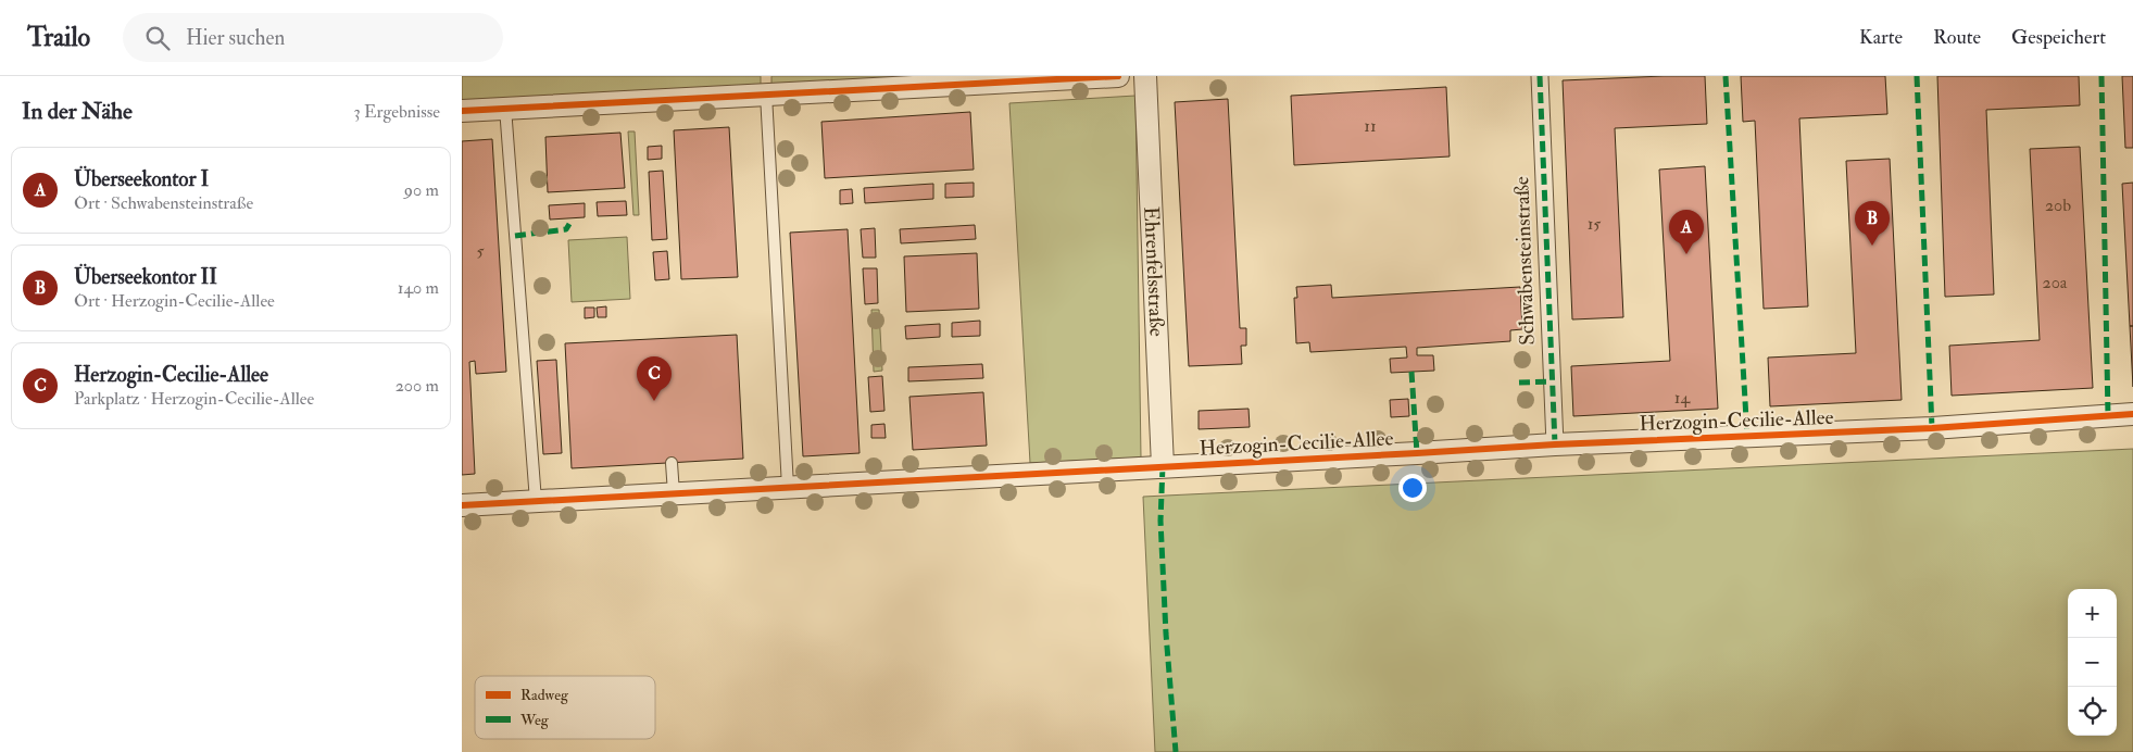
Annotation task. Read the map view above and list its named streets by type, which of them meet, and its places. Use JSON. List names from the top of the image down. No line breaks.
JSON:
{"streets":{"street":["Schwabensteinstraße","Ehrenfelsstraße","Herzogin-Cecilie-Allee"]},"crossings":[["Schwabensteinstraße","Herzogin-Cecilie-Allee"],["Ehrenfelsstraße","Herzogin-Cecilie-Allee"]],"house_numbers":["11","20b","15","5","20a","14"],"legend":["Radweg","Weg"],"page":{"header":"Trailo","search":"Hier suchen","nav":["Karte","Route","Gespeichert"],"heading":["In der Nähe","3 Ergebnisse"],"list":[{"mark":"A","name":"Überseekontor I","note":"Ort · Schwabensteinstraße","value":"90 m"},{"mark":"B","name":"Überseekontor II","note":"Ort · Herzogin-Cecilie-Allee","value":"140 m"},{"mark":"C","name":"Herzogin-Cecilie-Allee","note":"Parkplatz · Herzogin-Cecilie-Allee","value":"200 m"}],"pins":["B","A","C"],"map_buttons":["+","−"]}}
